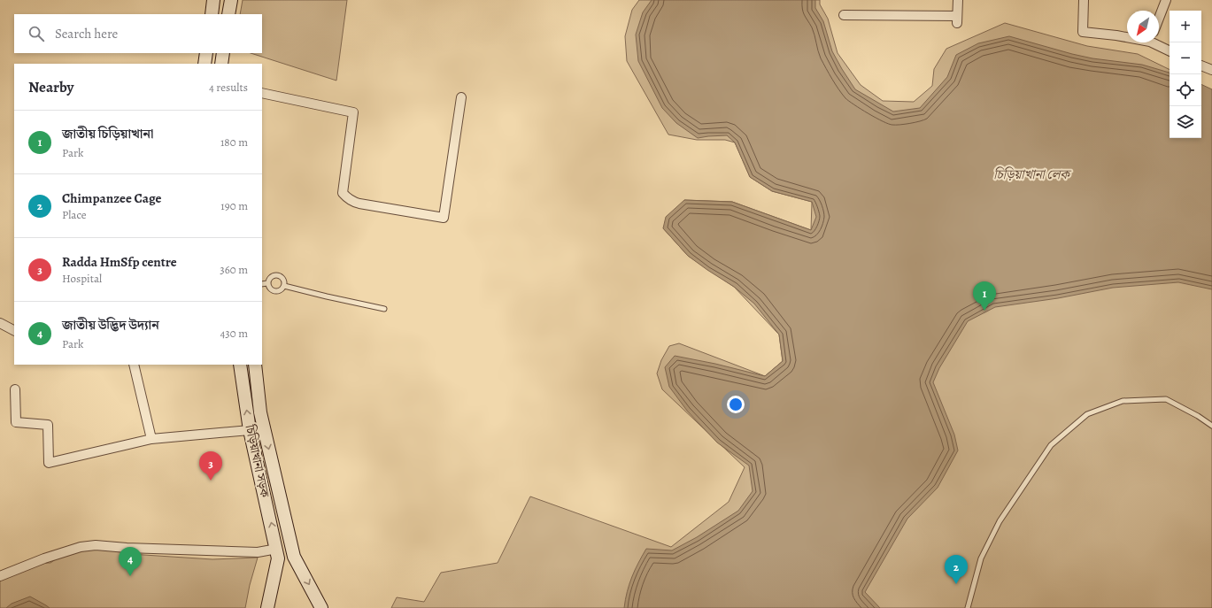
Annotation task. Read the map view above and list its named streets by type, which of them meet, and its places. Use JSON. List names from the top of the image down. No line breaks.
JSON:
{"streets":{"main road":["চিড়িয়াখানা সড়ক"]},"water":["চিড়িয়াখানা লেক"],"north":"bottom left","page":{"map_buttons":["+","−"],"search":"Search here","heading":["Nearby","4 results"],"list":[{"mark":"1","name":"জাতীয় চিড়িয়াখানা","note":"Park","value":"180 m"},{"mark":"2","name":"Chimpanzee Cage","note":"Place","value":"190 m"},{"mark":"3","name":"Radda HmSfp centre","note":"Hospital","value":"360 m"},{"mark":"4","name":"জাতীয় উদ্ভিদ উদ্যান","note":"Park","value":"430 m"}],"pins":["1","3","4","2"]}}
